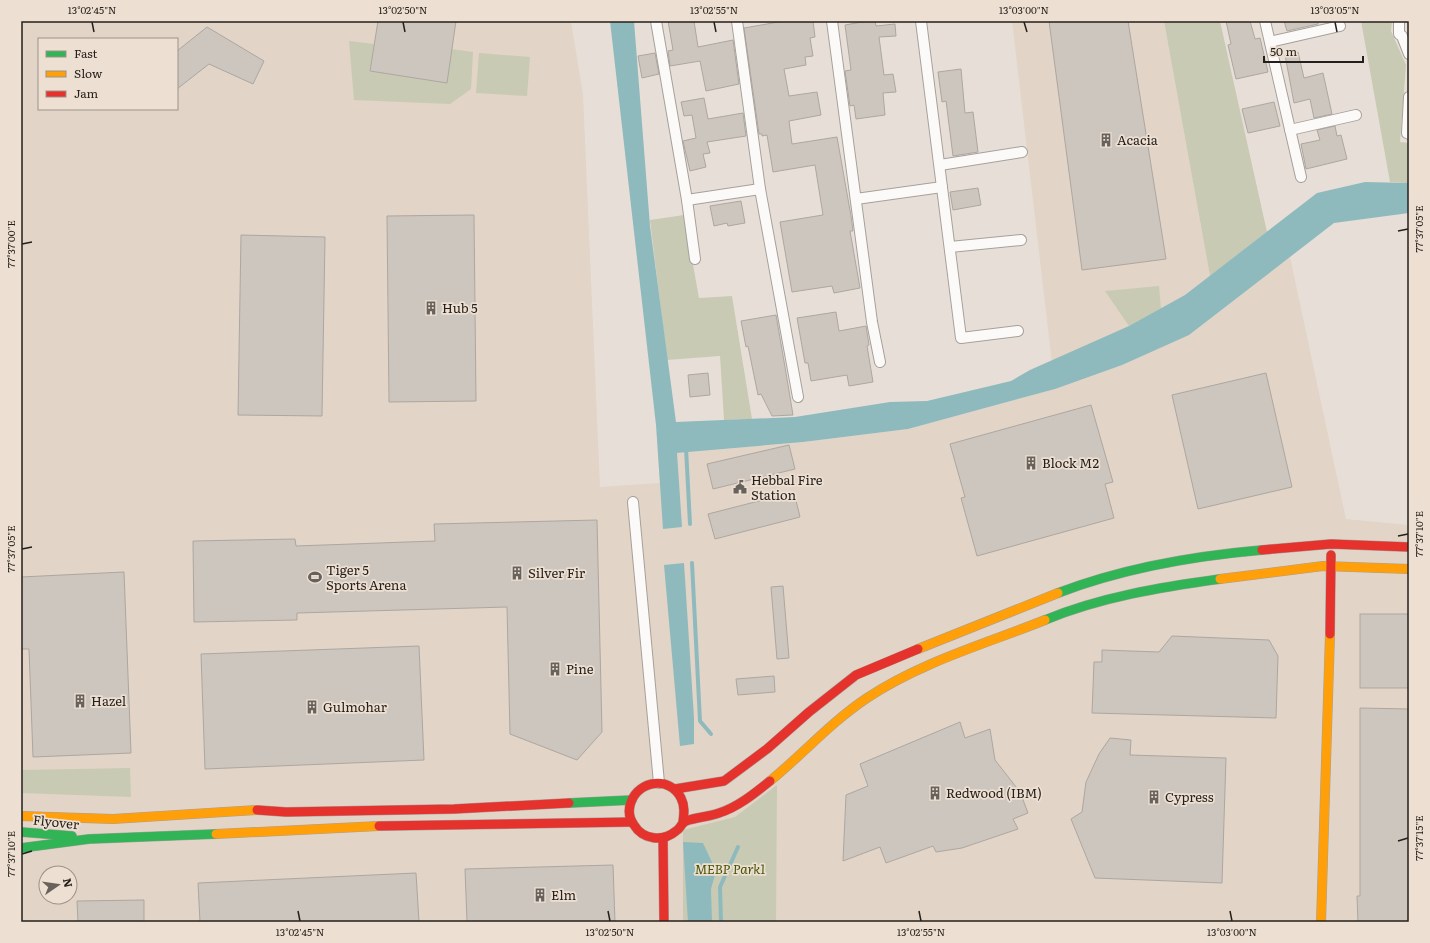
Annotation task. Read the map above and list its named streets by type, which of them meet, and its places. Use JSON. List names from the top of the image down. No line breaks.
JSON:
{"streets":{"street":["Flyover"]},"parks":["MEBP Park1"],"places":{"building":["Acacia","Hub 5","Block M2","Silver Fir","Pine","Hazel","Gulmohar","Redwood (IBM)","Cypress","Elm"],"public building":["Hebbal Fire Station"],"sports":["Tiger 5 Sports Arena"]},"legend":["Fast","Slow","Jam"],"scale_bar":"50 m","north":"right","coordinates":["13°02'45\"N","13°02'50\"N","13°02'55\"N","13°03'00\"N","13°03'05\"N","77°37'05\"E","77°37'00\"E","77°37'10\"E","77°37'15\"E"]}
